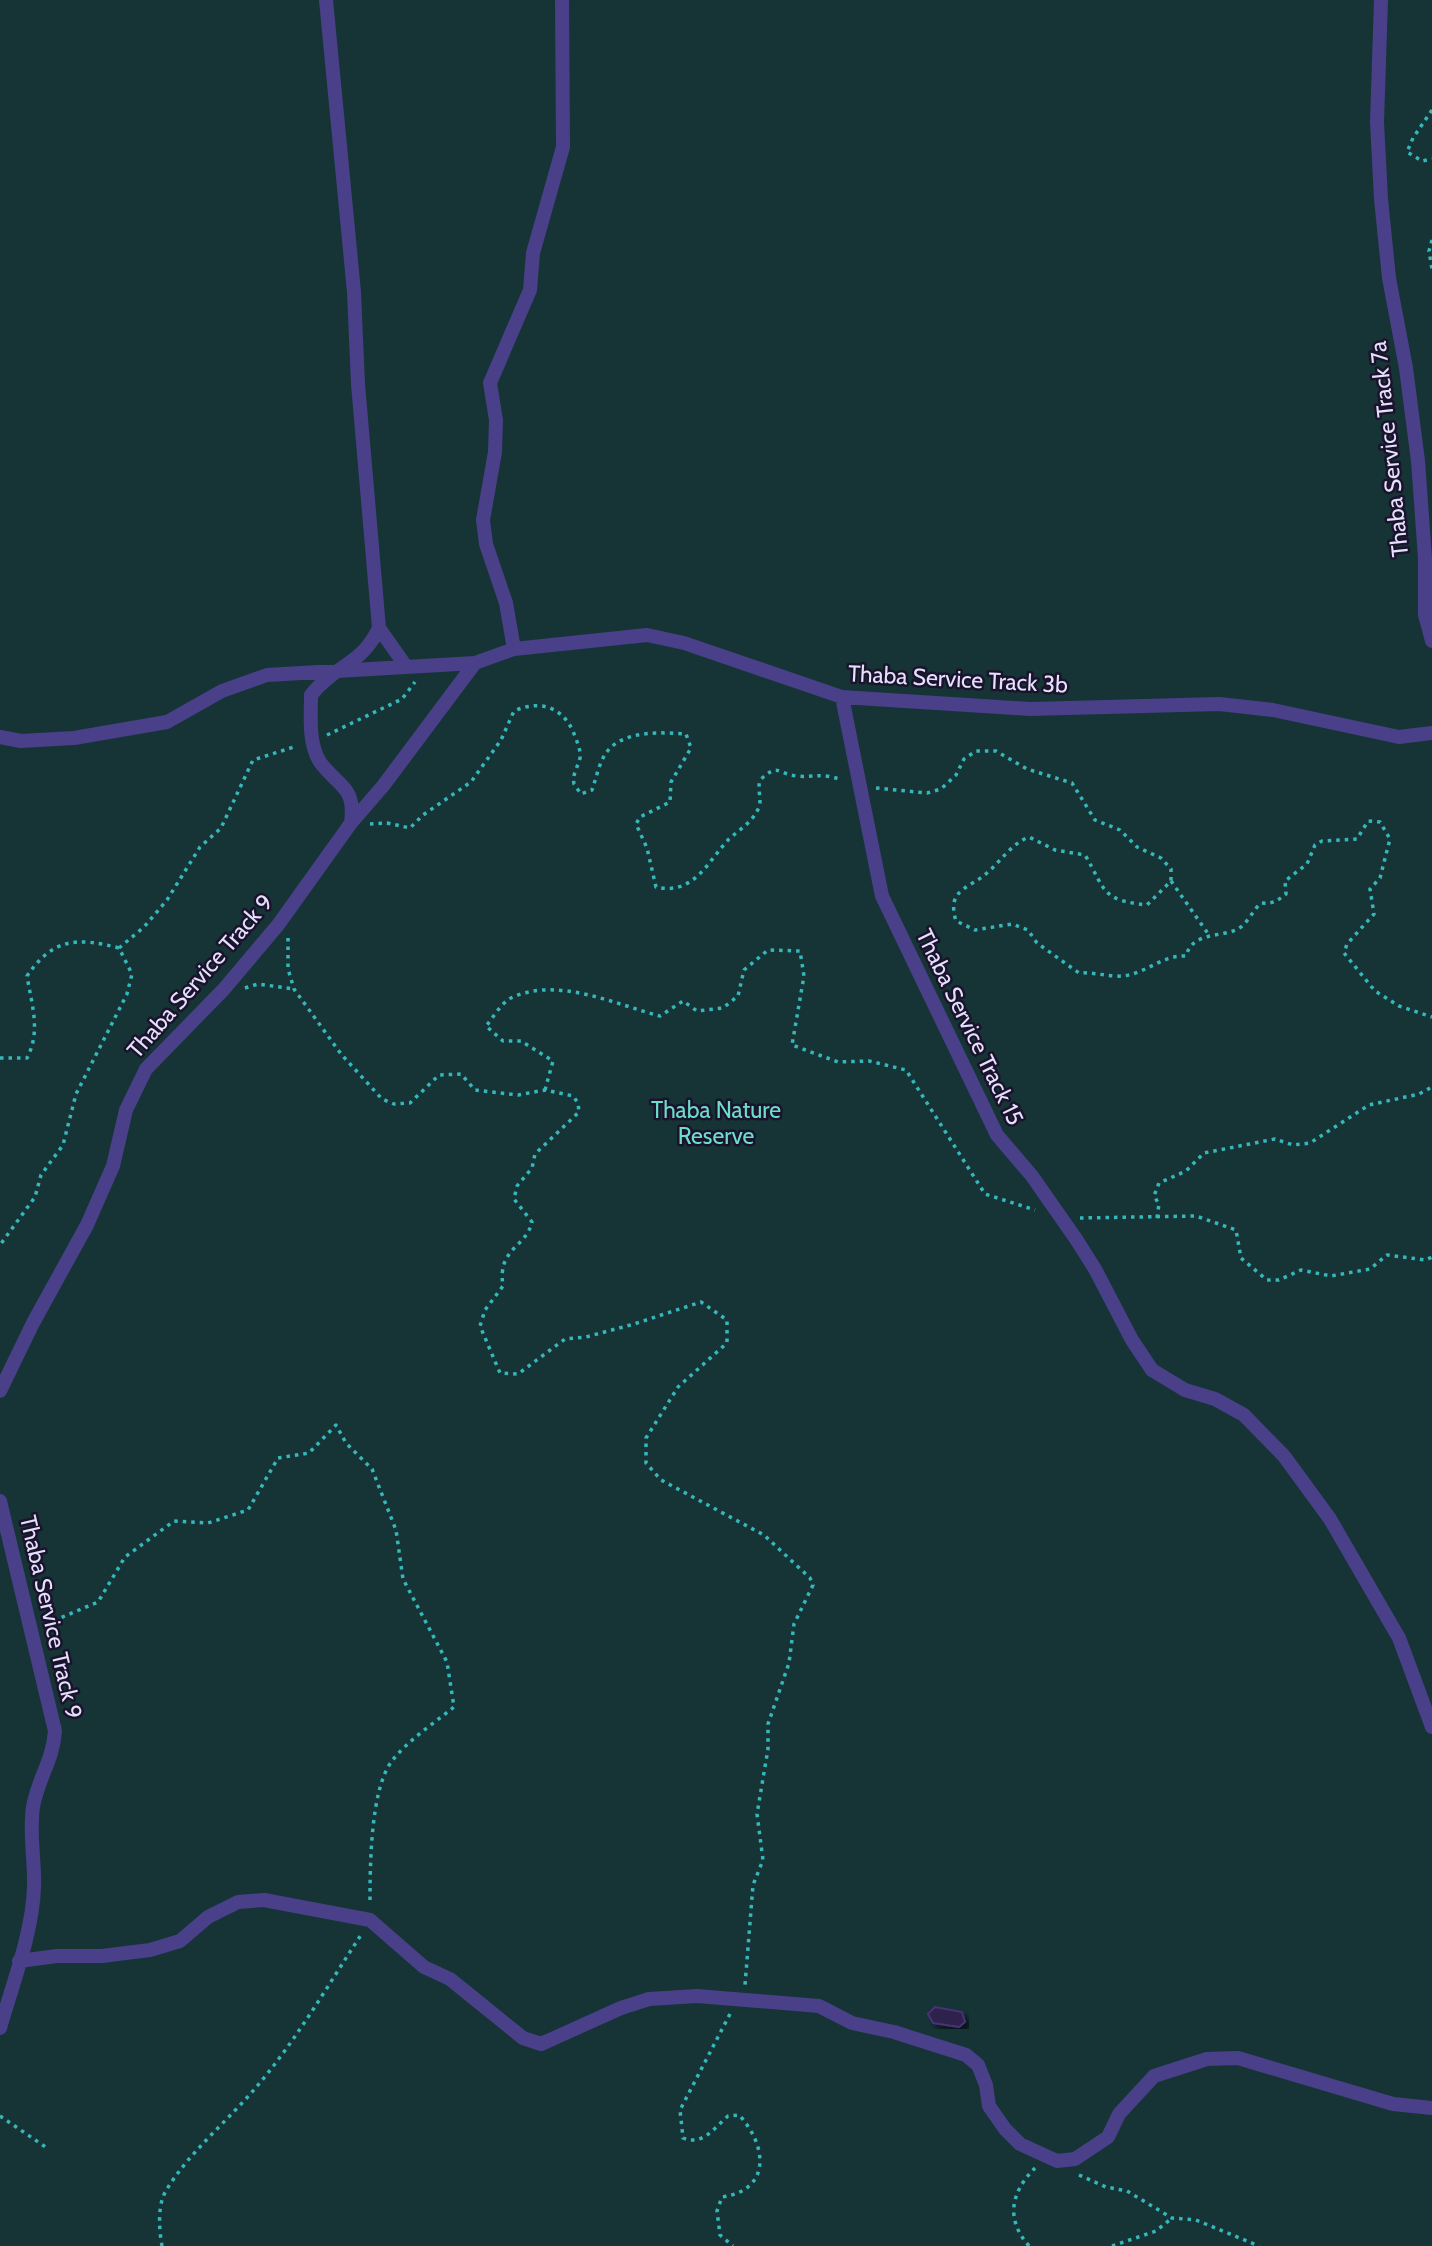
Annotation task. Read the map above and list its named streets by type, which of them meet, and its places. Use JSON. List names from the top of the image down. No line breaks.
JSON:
{"streets":{"street":["Thaba Service Track 7a","Thaba Service Track 3b","Thaba Service Track 9","Thaba Service Track 15"]},"crossings":[["Thaba Service Track 3b","Thaba Service Track 9"],["Thaba Service Track 3b","Thaba Service Track 15"]],"parks":["Thaba Nature Reserve"]}
